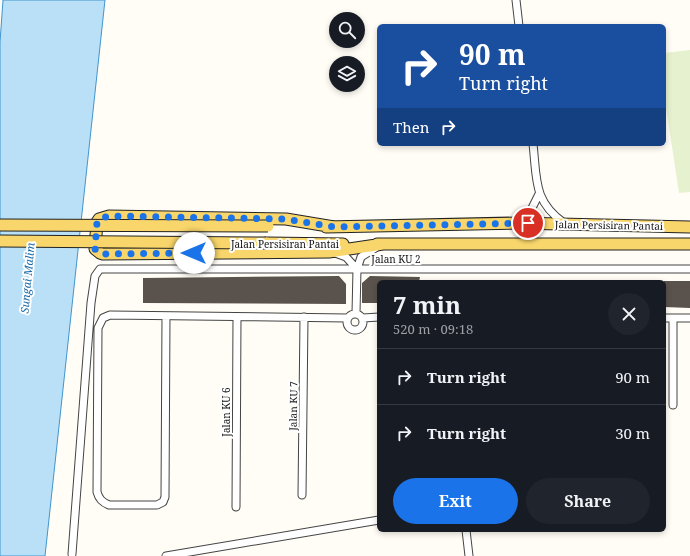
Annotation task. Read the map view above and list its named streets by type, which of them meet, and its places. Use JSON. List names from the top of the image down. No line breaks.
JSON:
{"streets":{"main road":["Jalan Persisiran Pantai"],"street":["Jalan KU 2","Jalan KU 7","Jalan KU 6"]},"water":["Sungai Malim"],"page":{"turn":["90 m","Turn right"],"then":"Then","heading":["7 min","520 m · 09:18"],"list":[{"name":"Turn right","value":"90 m"},{"name":"Turn right","value":"30 m"}],"buttons":["Exit","Share"]}}
